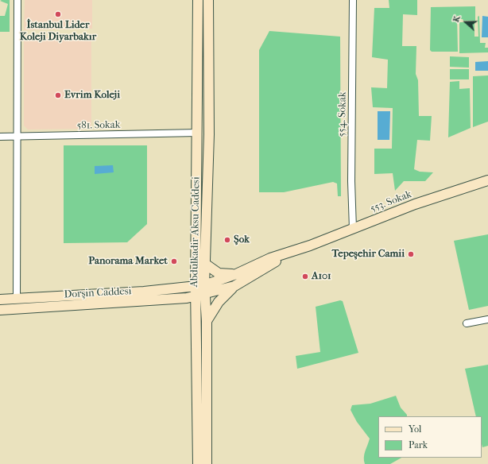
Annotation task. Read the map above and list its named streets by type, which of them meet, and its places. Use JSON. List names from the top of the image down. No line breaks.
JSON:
{"streets":{"main road":["553. Sokak","Abdulkadir Aksu Caddesi","Dorşin Caddesi"],"street":["554. Sokak","581. Sokak"]},"crossings":[["554. Sokak","553. Sokak"],["581. Sokak","Abdulkadir Aksu Caddesi"],["Abdulkadir Aksu Caddesi","Dorşin Caddesi"]],"places":["İstanbul Lider Koleji Diyarbakır","Evrim Koleji","Şok","Tepeşehir Camii","Panorama Market","A101"],"legend":["Yol","Park"],"north":"left"}
